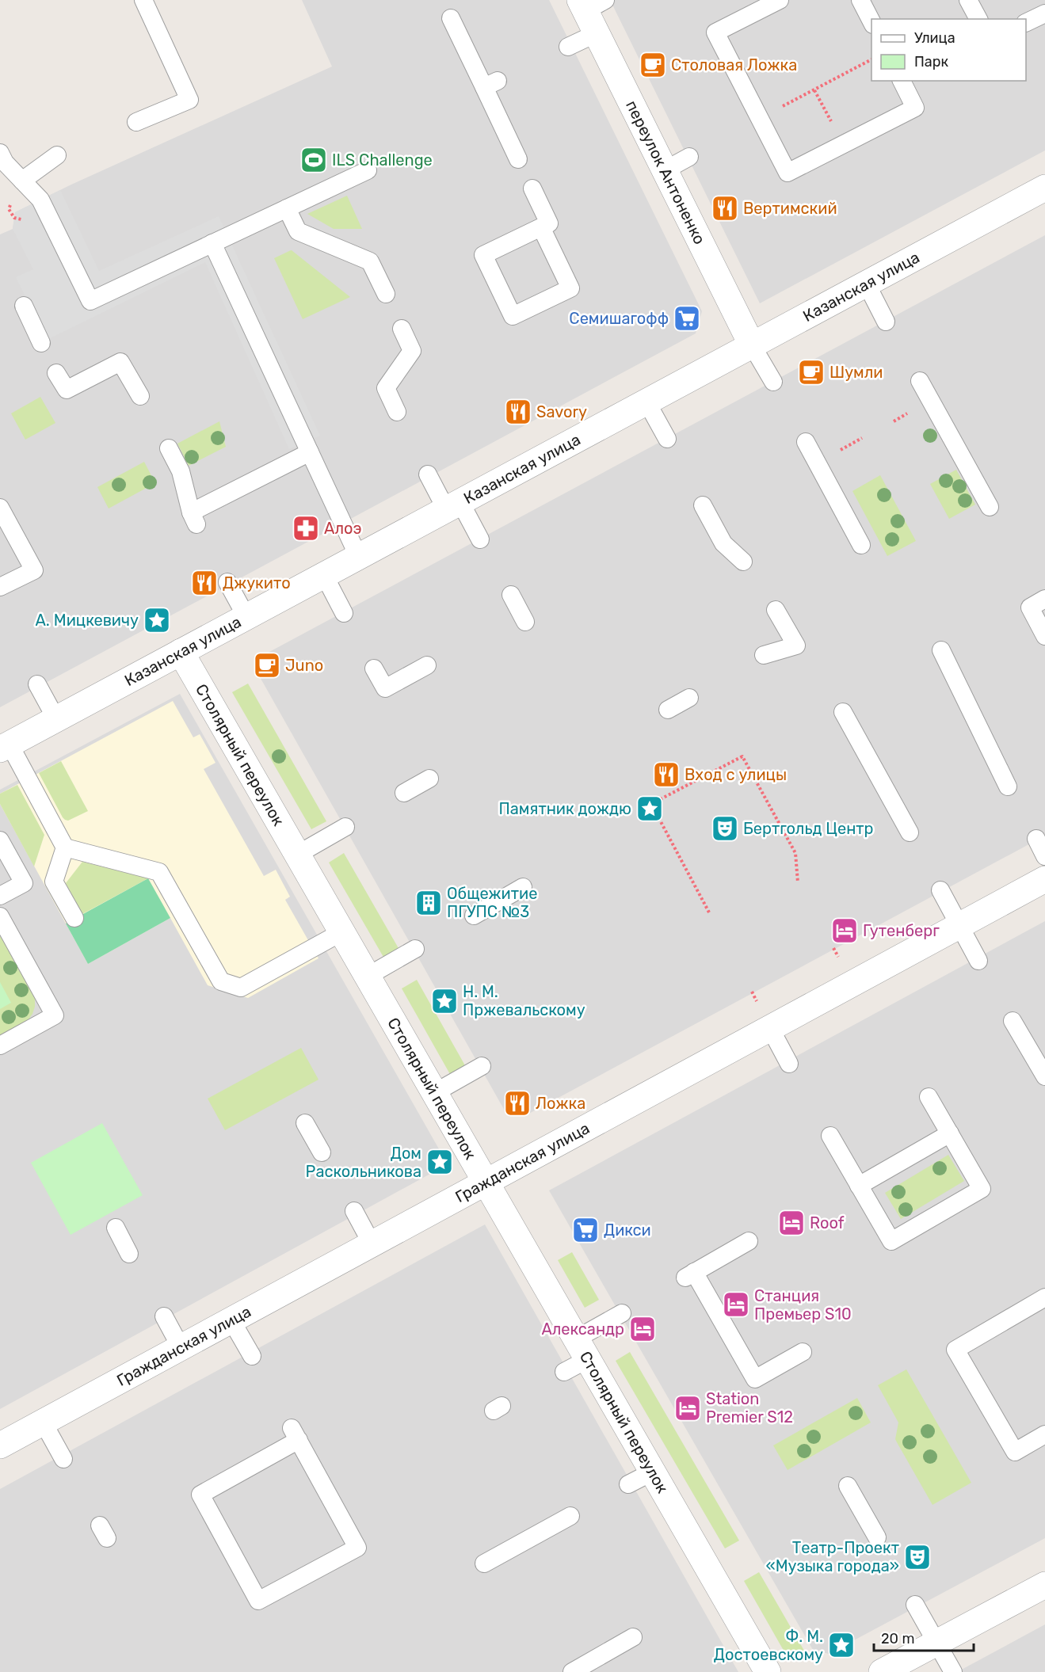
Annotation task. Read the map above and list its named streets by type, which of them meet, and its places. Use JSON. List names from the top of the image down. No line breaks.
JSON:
{"streets":{"street":["переулок Антоненко","Казанская улица","Столярный переулок","Гражданская улица"]},"crossings":[["переулок Антоненко","Казанская улица"],["Казанская улица","Столярный переулок"],["Столярный переулок","Гражданская улица"]],"places":{"cafe":["Столовая Ложка","Шумли","Juno"],"sports":["ILS Challenge"],"restaurant":["Вертимский","Savory","Джукито","Вход с улицы","Ложка"],"supermarket":["Семишагофф","Дикси"],"pharmacy":["Алоэ"],"place":["А. Мицкевичу","Памятник дождю","Н. М. Пржевальскому","Дом Раскольникова","Ф. М. Достоевскому"],"theatre":["Бертгольд Центр","Театр-Проект «Музыка города»"],"building":["Общежитие ПГУПС №3"],"hotel":["Гутенберг","Roof","Станция Премьер S10","Александр","Station Premier S12"]},"legend":["Улица","Парк"],"scale_bar":"20 m"}
